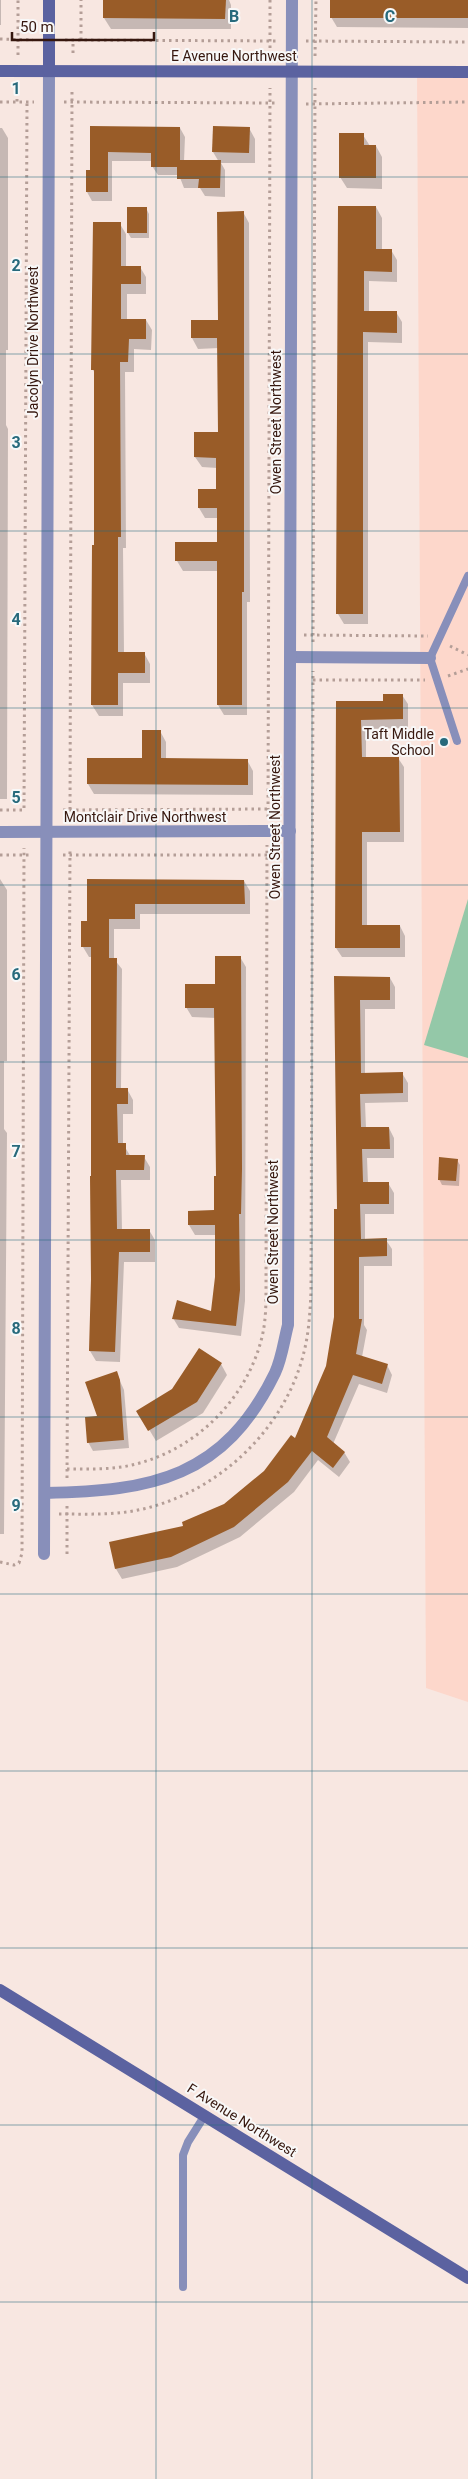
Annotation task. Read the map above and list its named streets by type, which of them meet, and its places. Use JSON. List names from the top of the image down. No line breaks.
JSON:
{"streets":{"main road":["E Avenue Northwest","Jacolyn Drive Northwest","F Avenue Northwest"],"street":["Owen Street Northwest","Montclair Drive Northwest"]},"crossings":[["E Avenue Northwest","Jacolyn Drive Northwest"],["E Avenue Northwest","Owen Street Northwest"],["Jacolyn Drive Northwest","Owen Street Northwest"],["Jacolyn Drive Northwest","Montclair Drive Northwest"],["Owen Street Northwest","Montclair Drive Northwest"]],"places":["Taft Middle School"],"scale_bar":"50 m","grid":{"columns":["B","C"],"rows":["1","2","3","4","5","6","7","8","9"]}}
